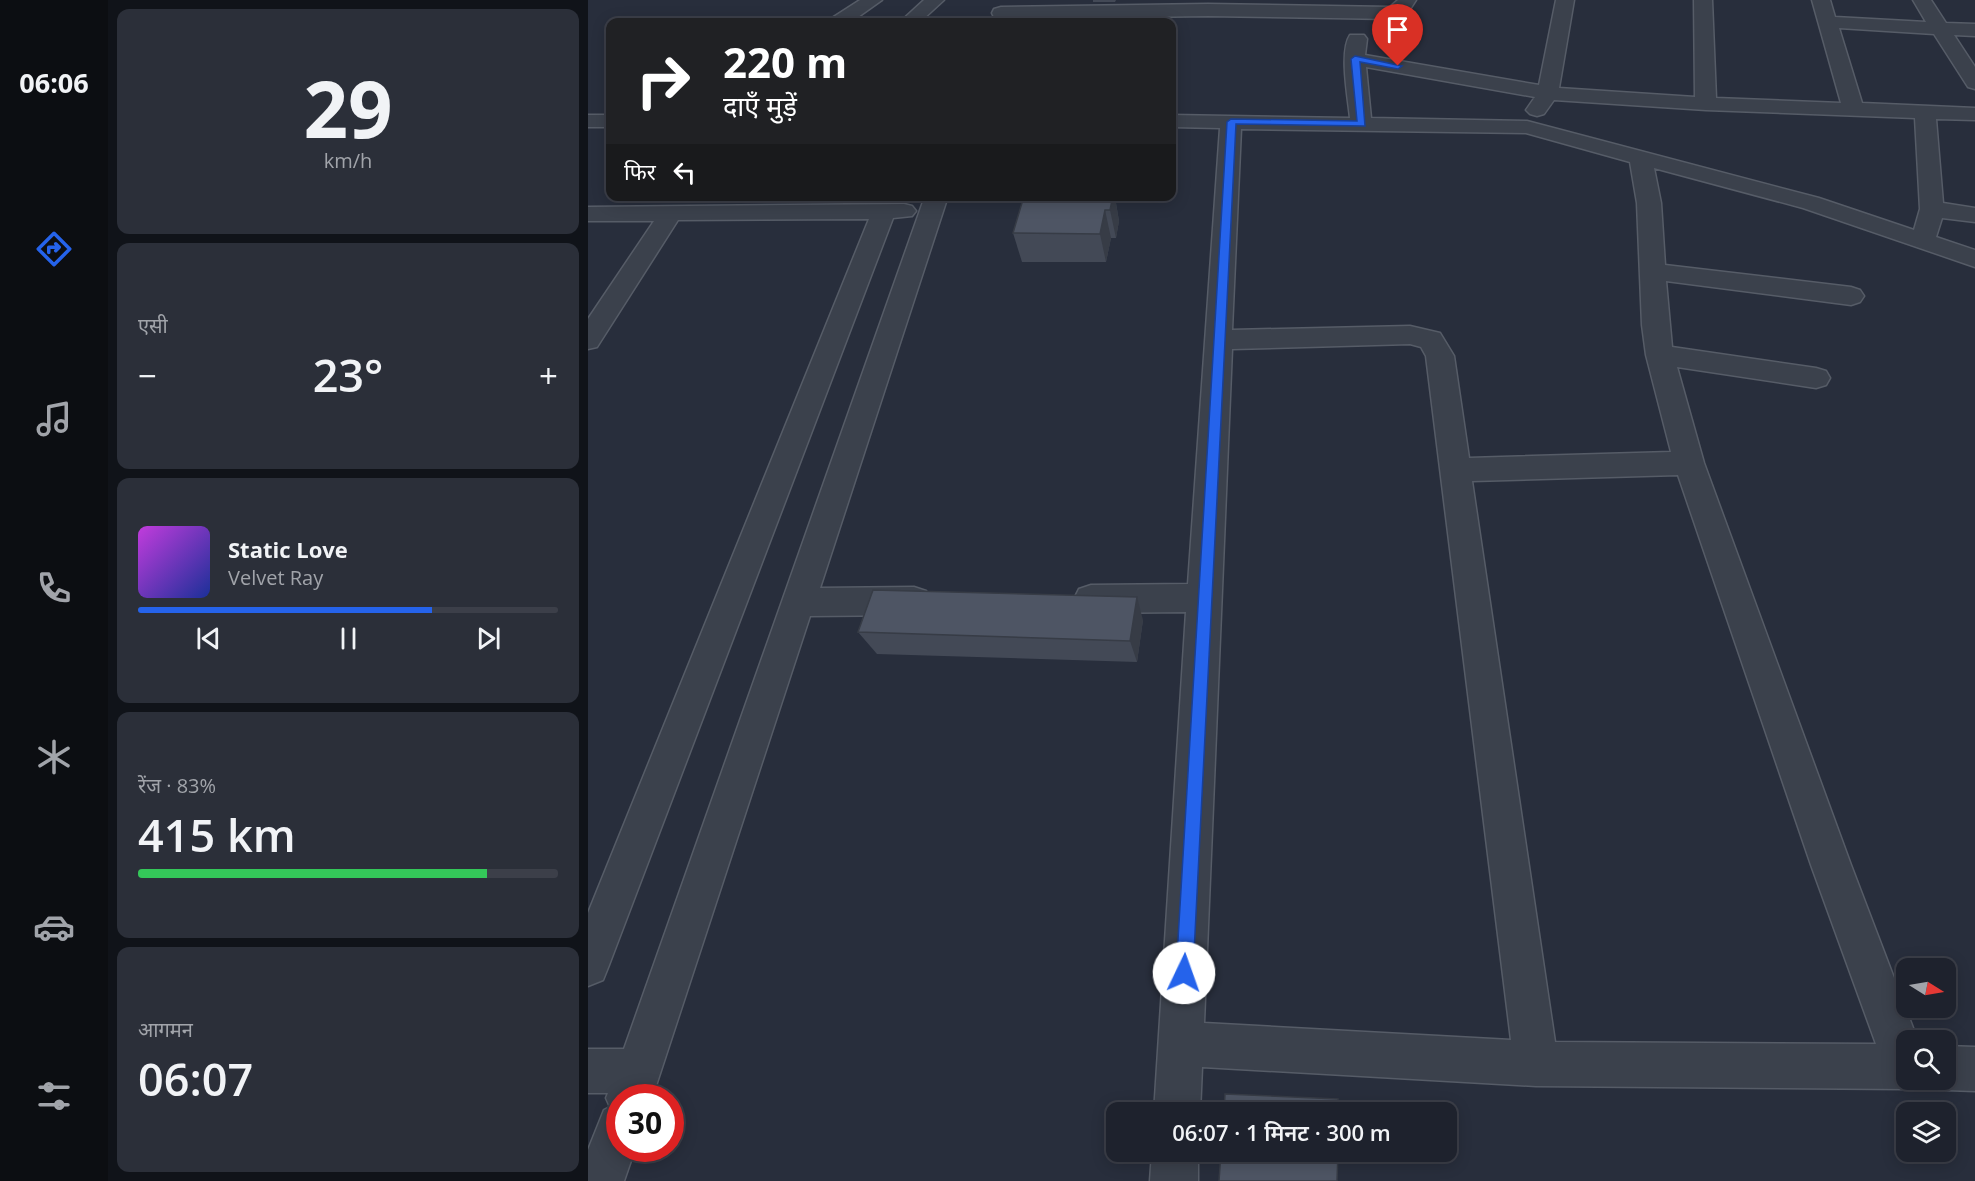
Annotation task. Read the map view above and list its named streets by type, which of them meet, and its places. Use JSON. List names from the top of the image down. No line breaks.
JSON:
{"north":"right","page":{"tabs":"06:06","tile":[["29","km/h"],"एसी",["रेंज · 83%","415 km"],["आगमन","06:07"]],"turn":["220 m","दाएँ मुड़ें"],"then":"फिर","heat":["−","23°","+"],"song":["Static Love","Velvet Ray"],"limit":"30","trip":"06:07 · 1 मिनट · 300 m"}}
